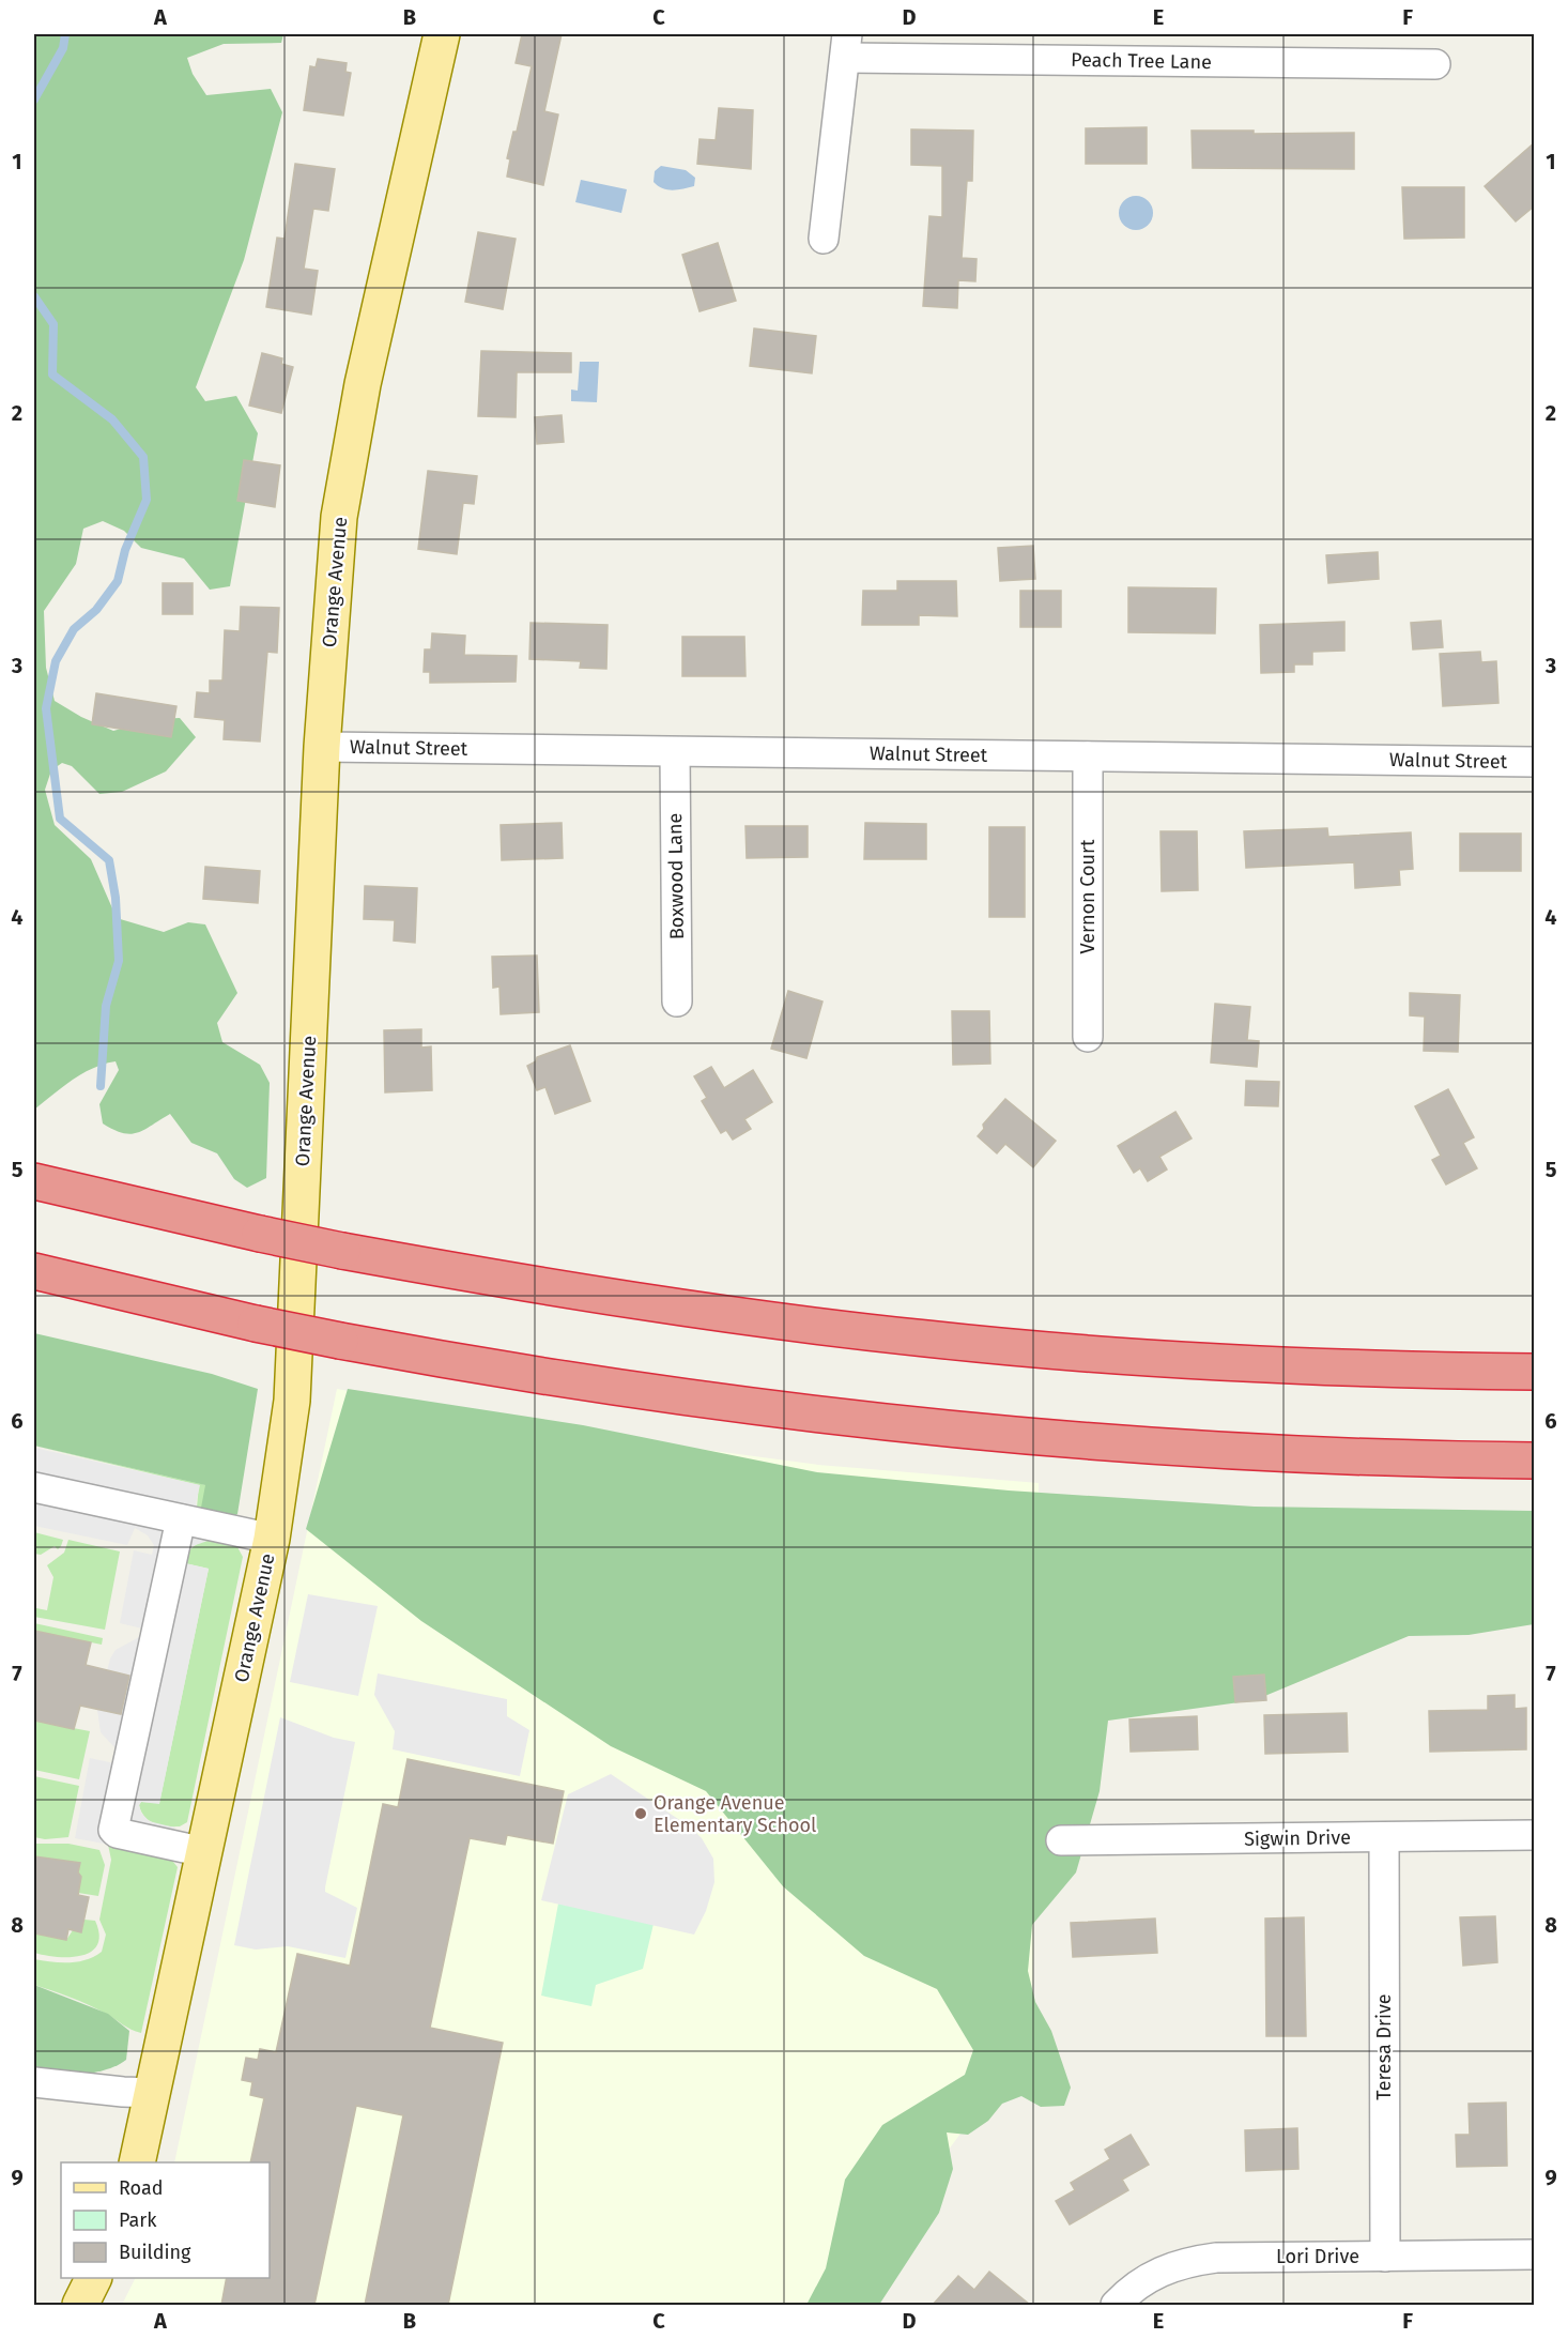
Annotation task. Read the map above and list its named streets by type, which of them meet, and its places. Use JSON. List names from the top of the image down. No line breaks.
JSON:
{"streets":{"main road":["Orange Avenue"],"street":["Peach Tree Lane","Walnut Street","Boxwood Lane","Vernon Court","Sigwin Drive","Teresa Drive","Lori Drive"]},"crossings":[["Orange Avenue","Walnut Street"],["Walnut Street","Boxwood Lane"],["Walnut Street","Vernon Court"],["Sigwin Drive","Teresa Drive"],["Teresa Drive","Lori Drive"]],"places":["Orange Avenue Elementary School"],"legend":["Road","Park","Building"],"grid":{"columns":["A","B","C","D","E","F"],"rows":["1","2","3","4","5","6","7","8","9"]}}
